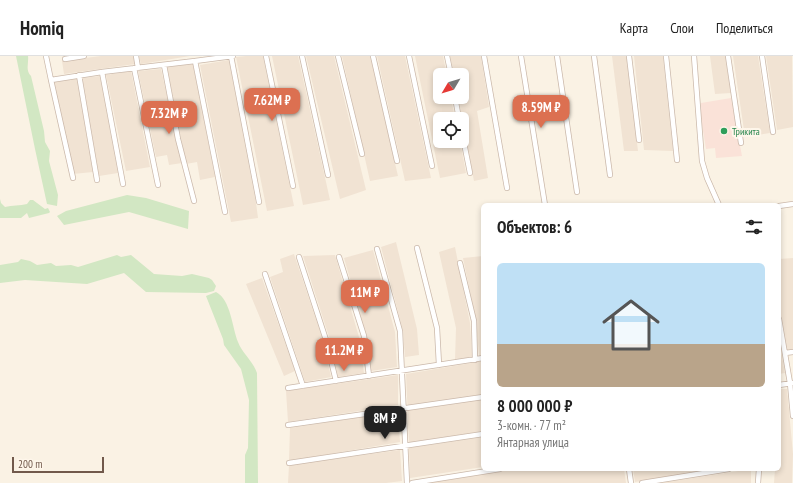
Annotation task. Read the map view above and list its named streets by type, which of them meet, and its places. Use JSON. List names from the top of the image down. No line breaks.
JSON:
{"places":["Трикита"],"scale_bar":"200 m","north":"bottom left","page":{"header":"Homiq","nav":["Карта","Слои","Поделиться"],"price":["7.62M ₽","8.59M ₽","7.32M ₽","11M ₽","11.2M ₽","8M ₽"],"heading":"Объектов: 6","list":[{"name":"8 000 000 ₽","note":"3-комн. · 77 m² · Янтарная улица"}],"scale":"200 m"}}
